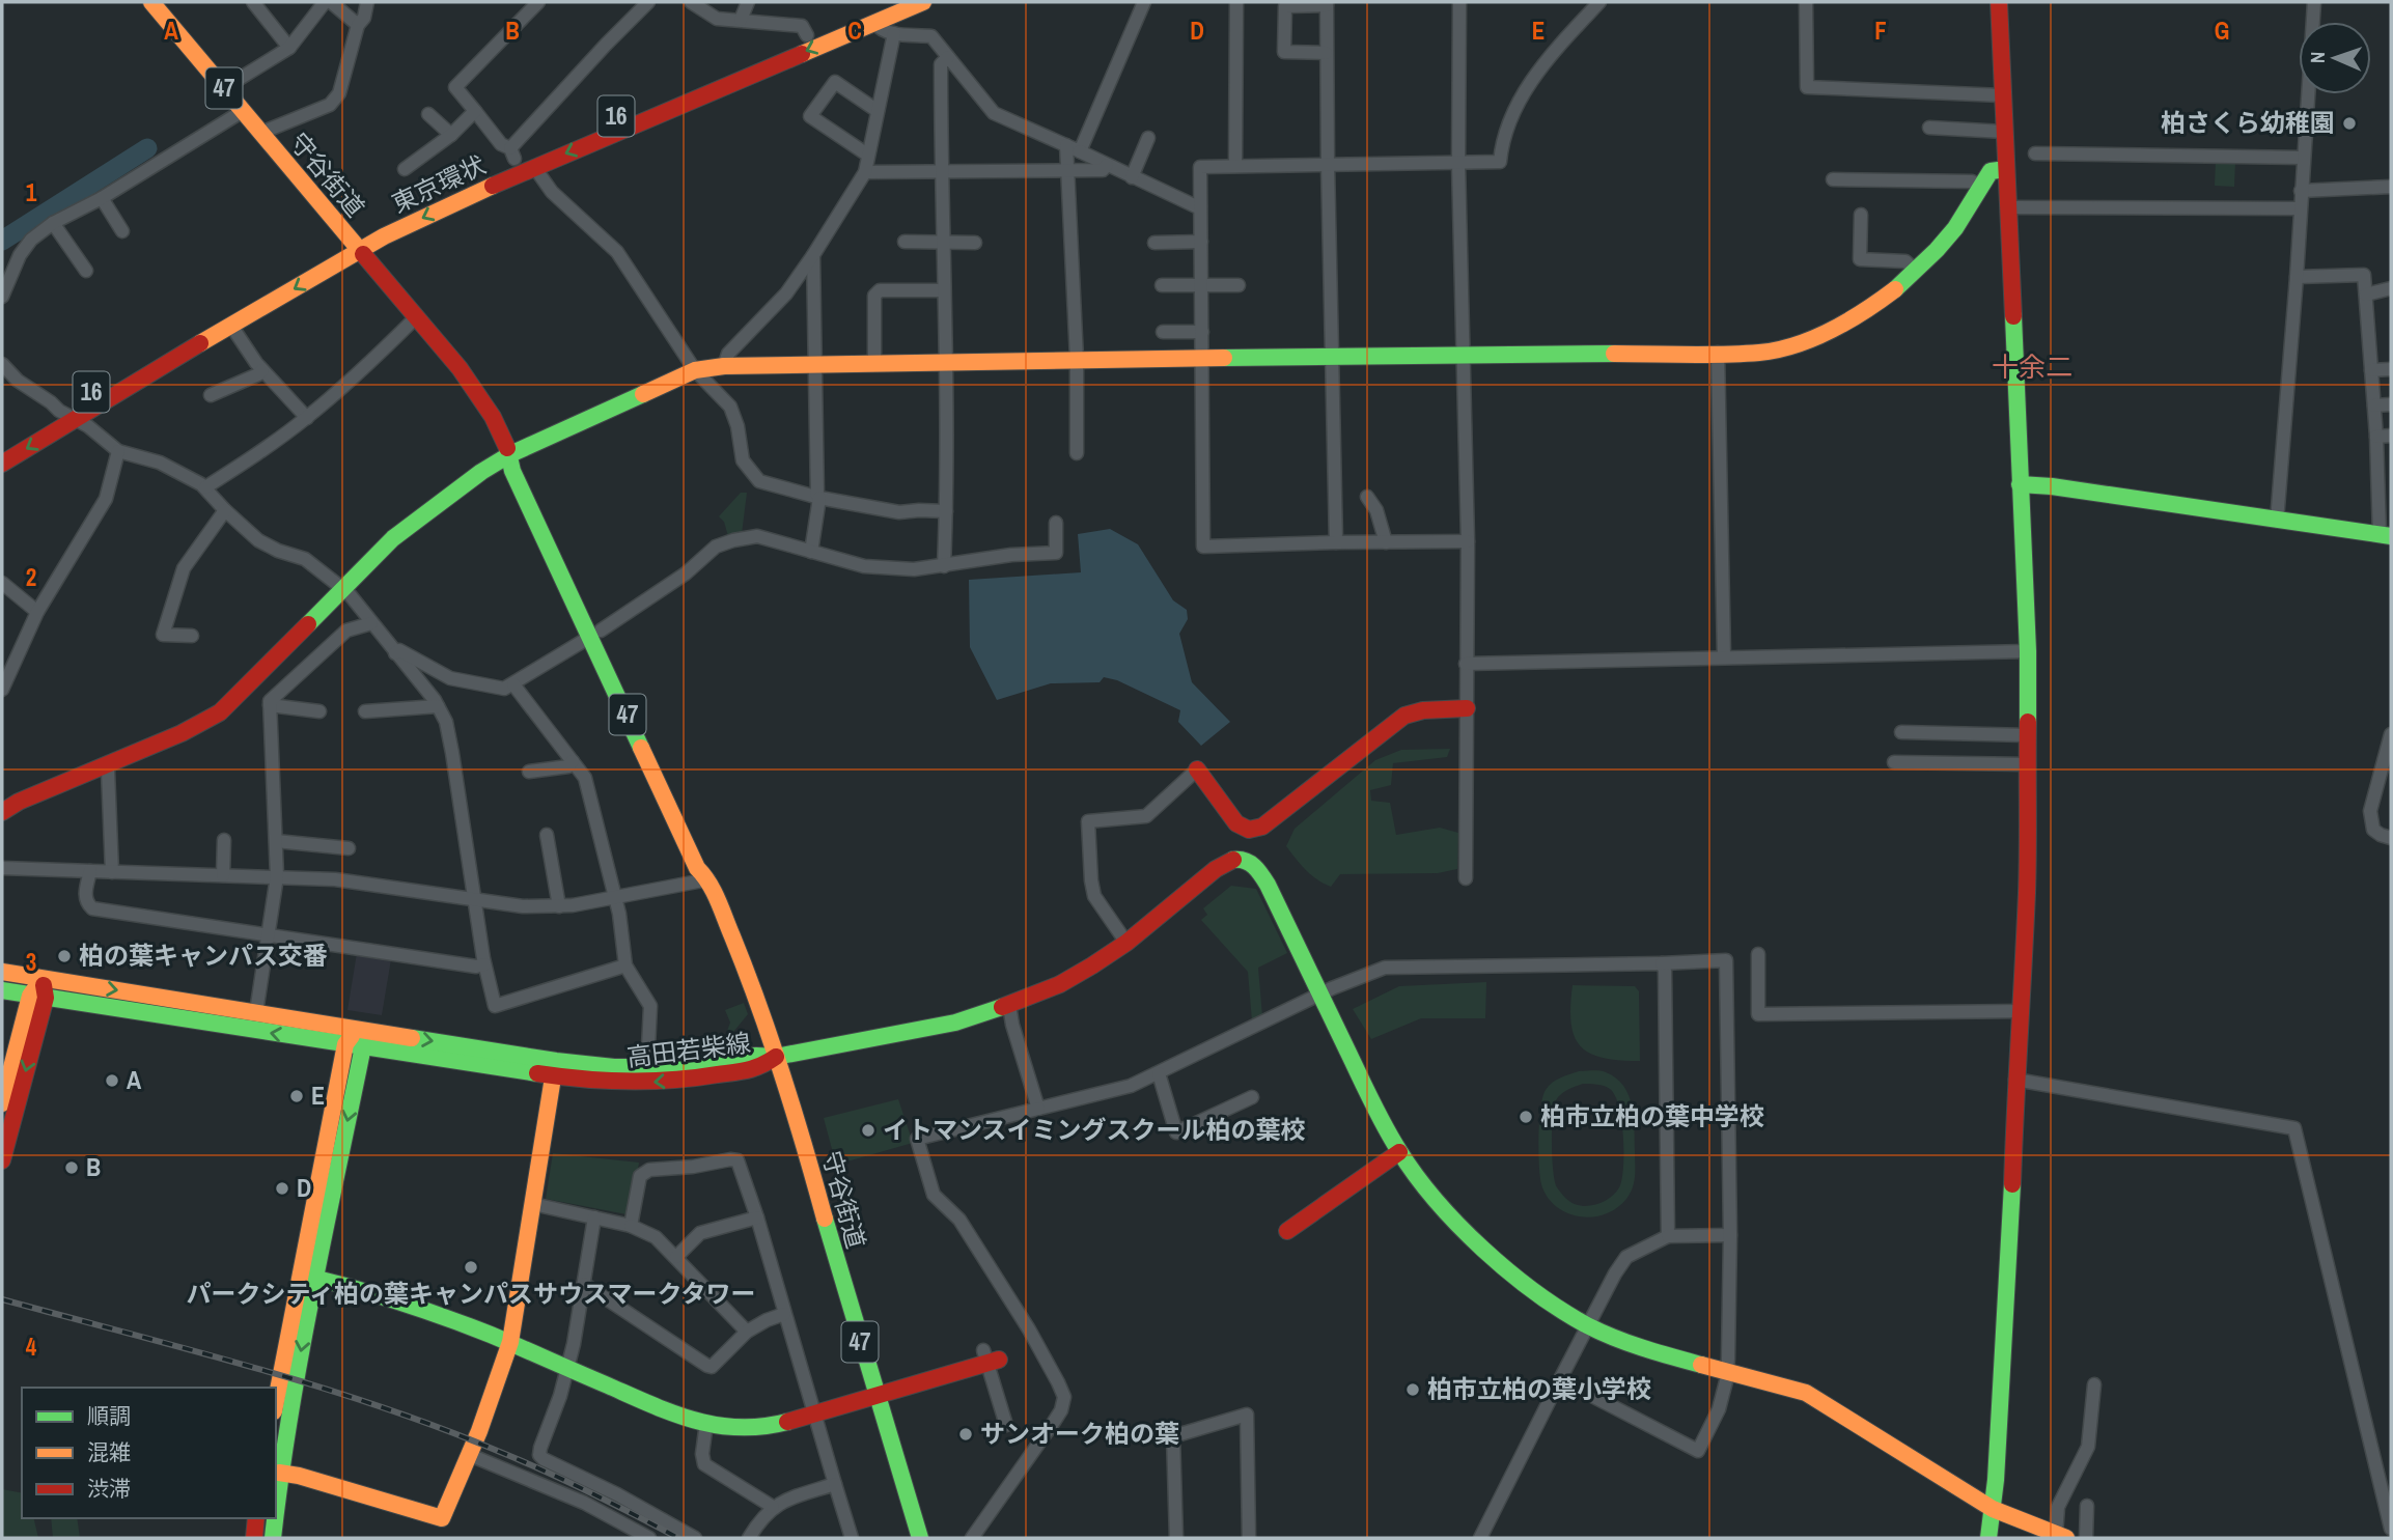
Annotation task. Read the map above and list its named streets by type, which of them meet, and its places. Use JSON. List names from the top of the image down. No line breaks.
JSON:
{"streets":{"main road":["47","16","守谷街道","東京環状","高田若柴線"]},"crossings":[["守谷街道","東京環状"],["守谷街道","高田若柴線"]],"districts":["十余二"],"places":["柏さくら幼稚園","柏の葉キャンパス交番","A","E","柏市立柏の葉中学校","イトマンスイミングスクール柏の葉校","B","D","パークシティ柏の葉キャンパスサウスマークタワー","柏市立柏の葉小学校","サンオーク柏の葉"],"legend":["順調","混雑","渋滞"],"north":"left","grid":{"columns":["A","B","C","D","E","F","G"],"rows":["1","2","3","4"]}}
